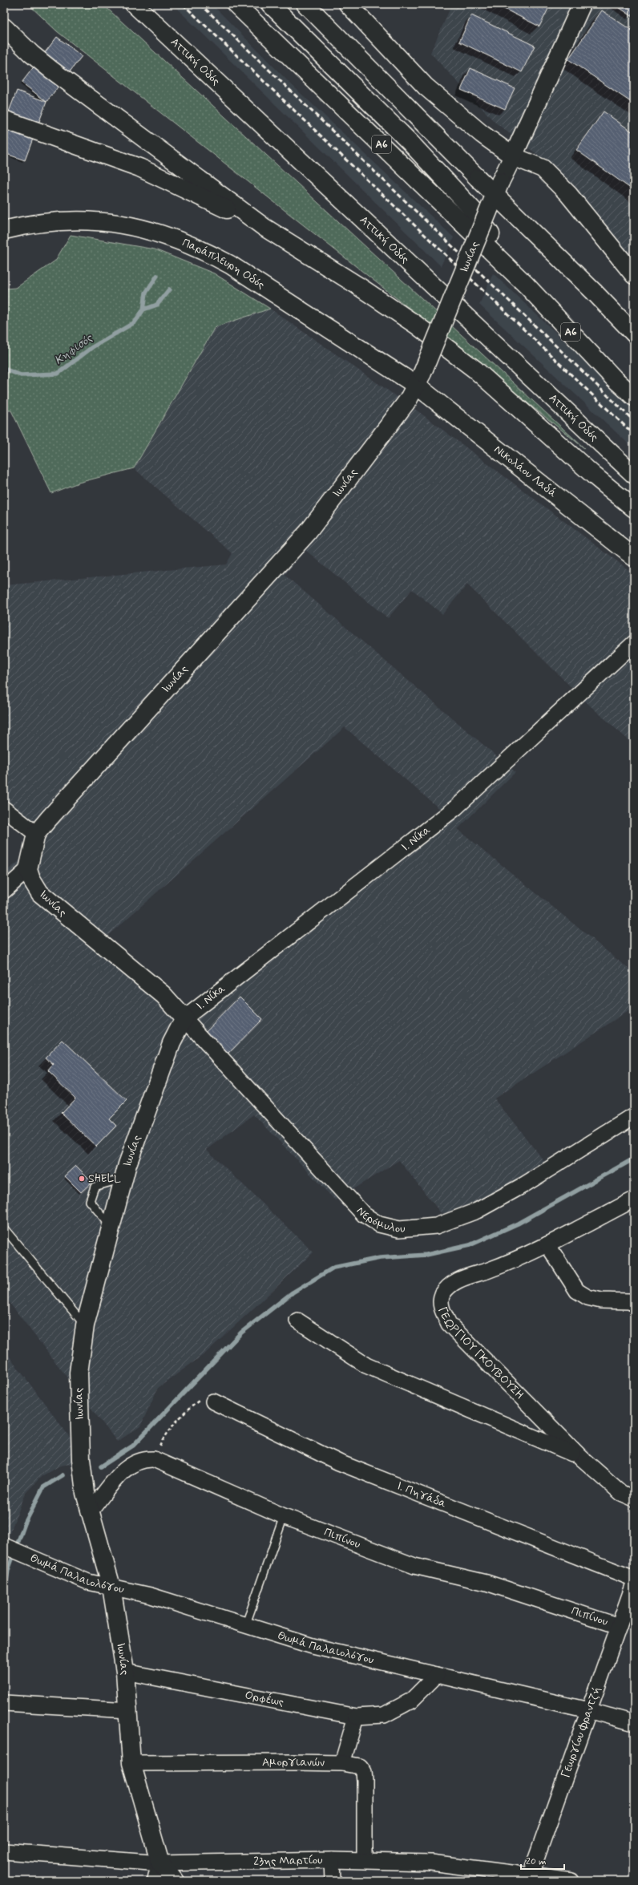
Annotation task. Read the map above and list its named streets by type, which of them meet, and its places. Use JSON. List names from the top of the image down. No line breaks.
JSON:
{"streets":{"main road":["Αττική Οδός","Α6","Ιωνίας","Παράπλευρη Οδός","Νικολάου Λαδά"],"street":["Ι. Νίκα","Νερόμυλου","ΓΕΩΡΓΙΟΥ ΓΚΟΥΒΟΥΣΗ","Ι. Πηγάδα","Πιπίνου","Θωμά Παλαιολόγου","Ορφέως","Γεωργίου Φραντζή","Αμοργιανών","23ης Μαρτίου"]},"crossings":[["Ιωνίας","Παράπλευρη Οδός"],["Ιωνίας","Νικολάου Λαδά"],["Ιωνίας","Ι. Νίκα"],["Ιωνίας","Νερόμυλου"],["Ιωνίας","Πιπίνου"],["Ιωνίας","Θωμά Παλαιολόγου"],["Ιωνίας","Ορφέως"],["Ιωνίας","Αμοργιανών"],["Ιωνίας","23ης Μαρτίου"],["Παράπλευρη Οδός","Νικολάου Λαδά"],["Ι. Νίκα","Νερόμυλου"],["Πιπίνου","Γεωργίου Φραντζή"],["Θωμά Παλαιολόγου","Ορφέως"],["Θωμά Παλαιολόγου","Γεωργίου Φραντζή"],["Γεωργίου Φραντζή","23ης Μαρτίου"],["Αμοργιανών","23ης Μαρτίου"]],"water":["Κηφισός"],"places":["SHELL"],"scale_bar":"20 m"}
